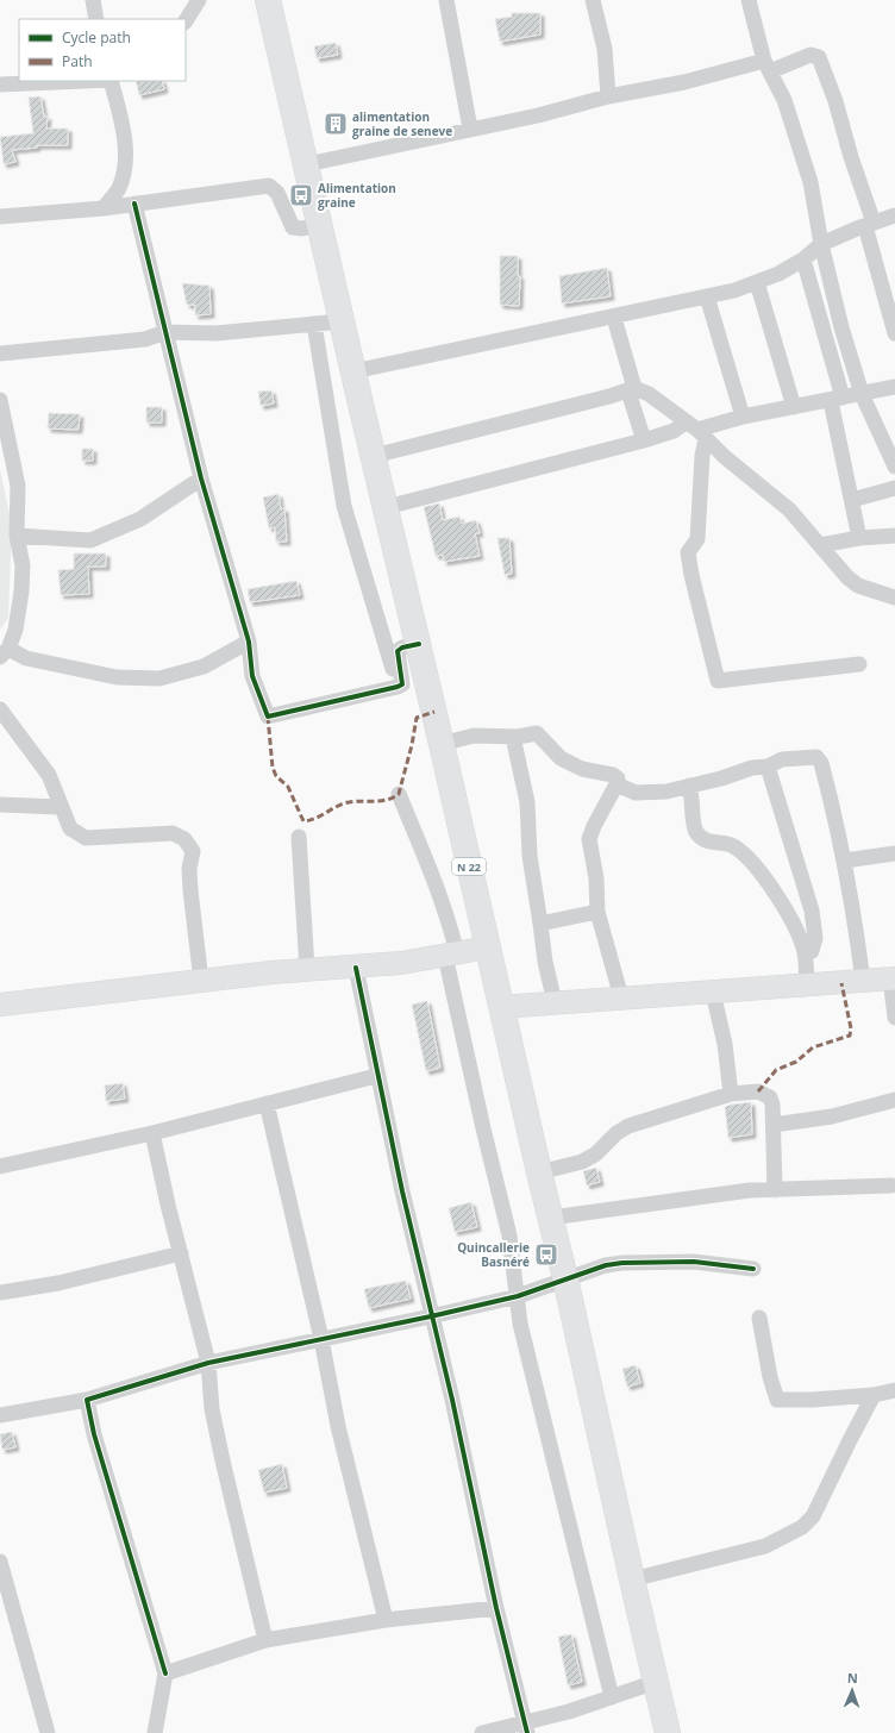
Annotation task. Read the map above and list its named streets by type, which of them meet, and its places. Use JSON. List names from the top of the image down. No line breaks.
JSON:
{"streets":{"main road":["N 22"]},"places":{"building":["alimentation graine de seneve"],"bus stop":["Alimentation graine","Quincallerie Basnéré"]},"legend":["Cycle path","Path"],"north":"top"}
